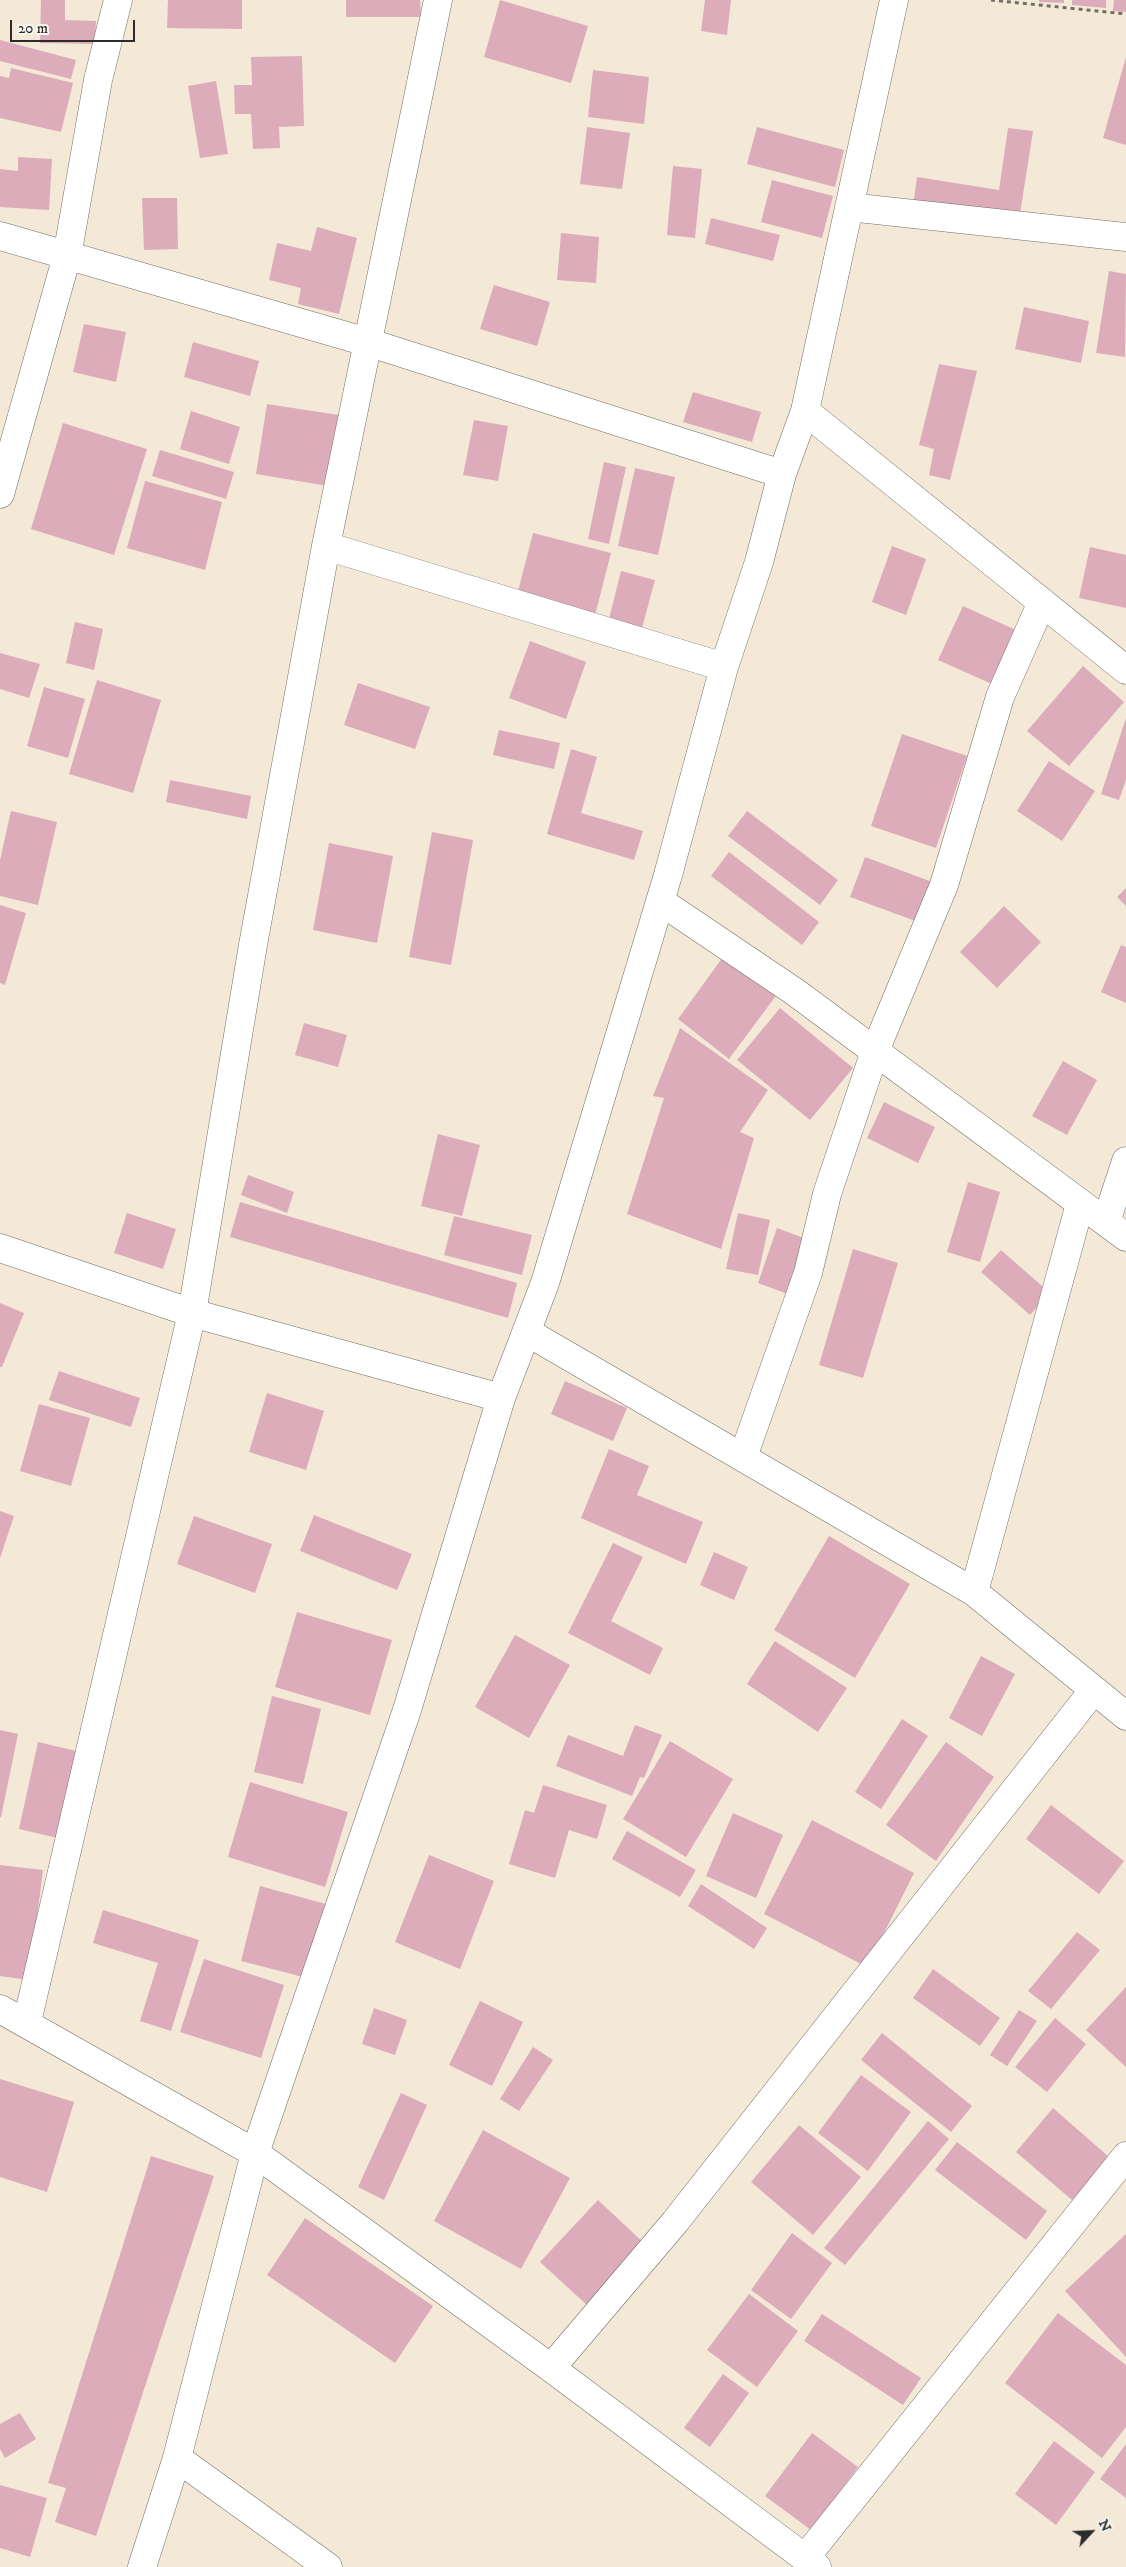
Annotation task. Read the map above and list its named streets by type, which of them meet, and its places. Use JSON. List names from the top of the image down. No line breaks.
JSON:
{"scale_bar":"20 m","north":"top right"}
